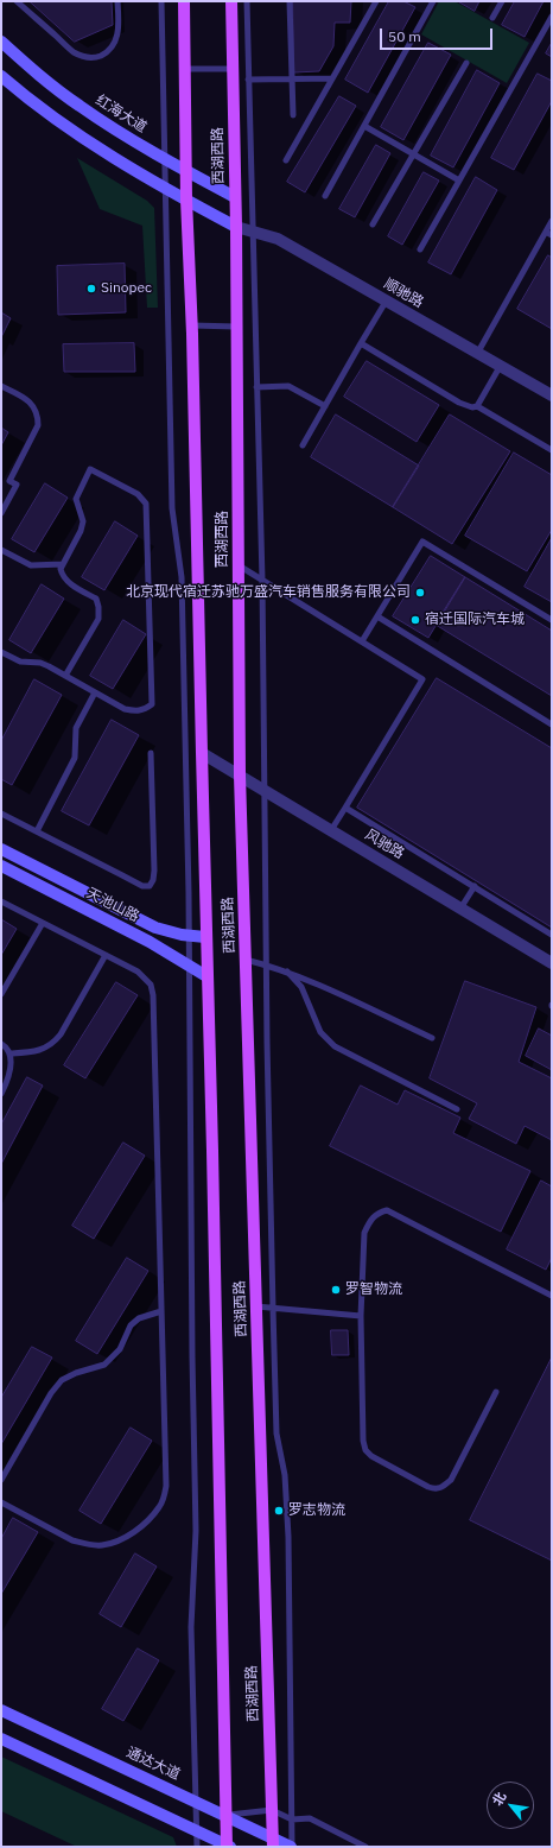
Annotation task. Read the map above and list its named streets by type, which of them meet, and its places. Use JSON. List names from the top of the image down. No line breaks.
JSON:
{"streets":{"main road":["红海大道","西湖西路","天池山路","通达大道"],"street":["顺驰路","风驰路"]},"crossings":[["红海大道","西湖西路"],["西湖西路","顺驰路"],["西湖西路","风驰路"],["西湖西路","天池山路"],["西湖西路","通达大道"]],"places":["Sinopec","北京现代宿迁苏驰万盛汽车销售服务有限公司","宿迁国际汽车城","罗智物流","罗志物流"],"scale_bar":"50 m","north":"top left"}
